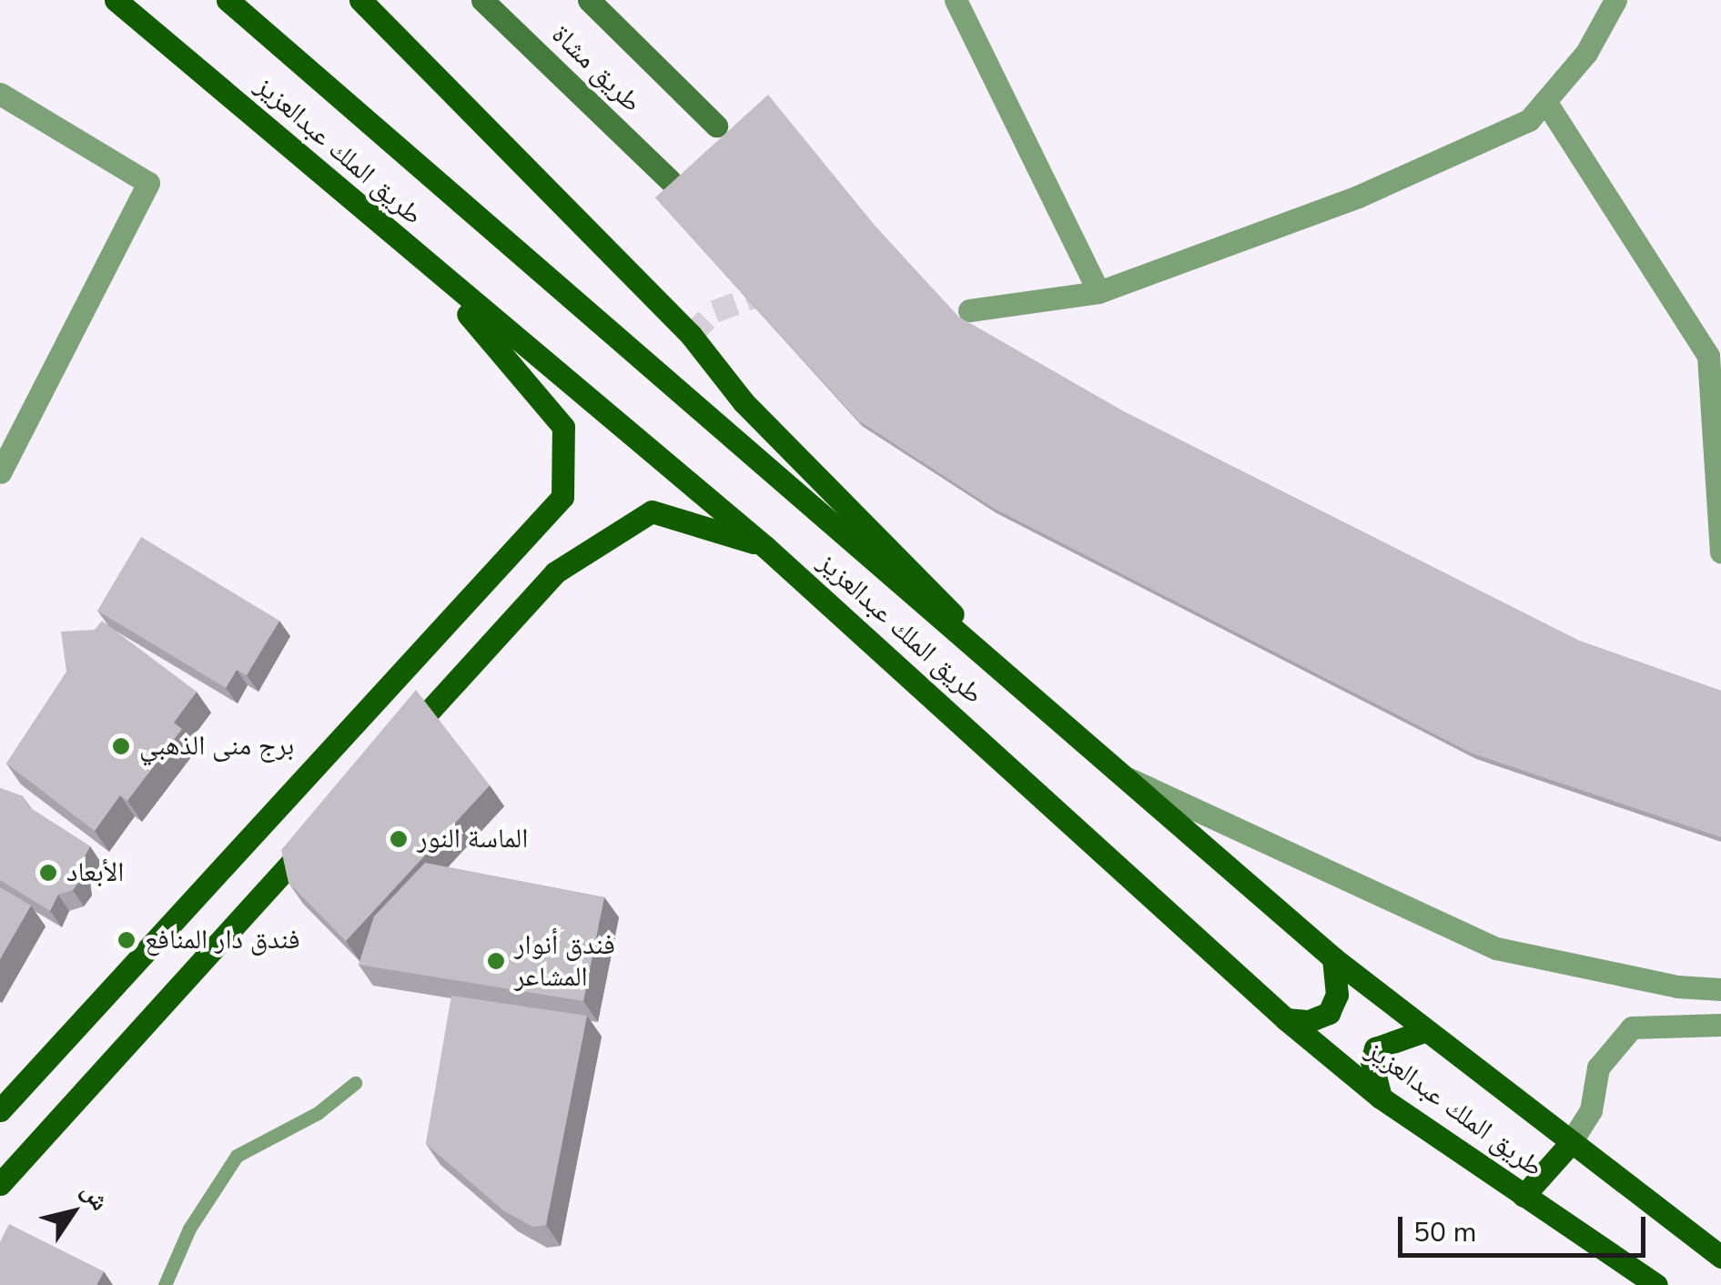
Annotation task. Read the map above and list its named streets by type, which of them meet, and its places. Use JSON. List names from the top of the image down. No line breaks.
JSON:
{"streets":{"main road":["طريق مشاة","طريق الملك عبدالعزيز"]},"places":["برج منى الذهبي","الماسة النور","الأبعاد","فندق دار المنافع","فندق أنوار المشاعر"],"scale_bar":"50 m","north":"top right"}
